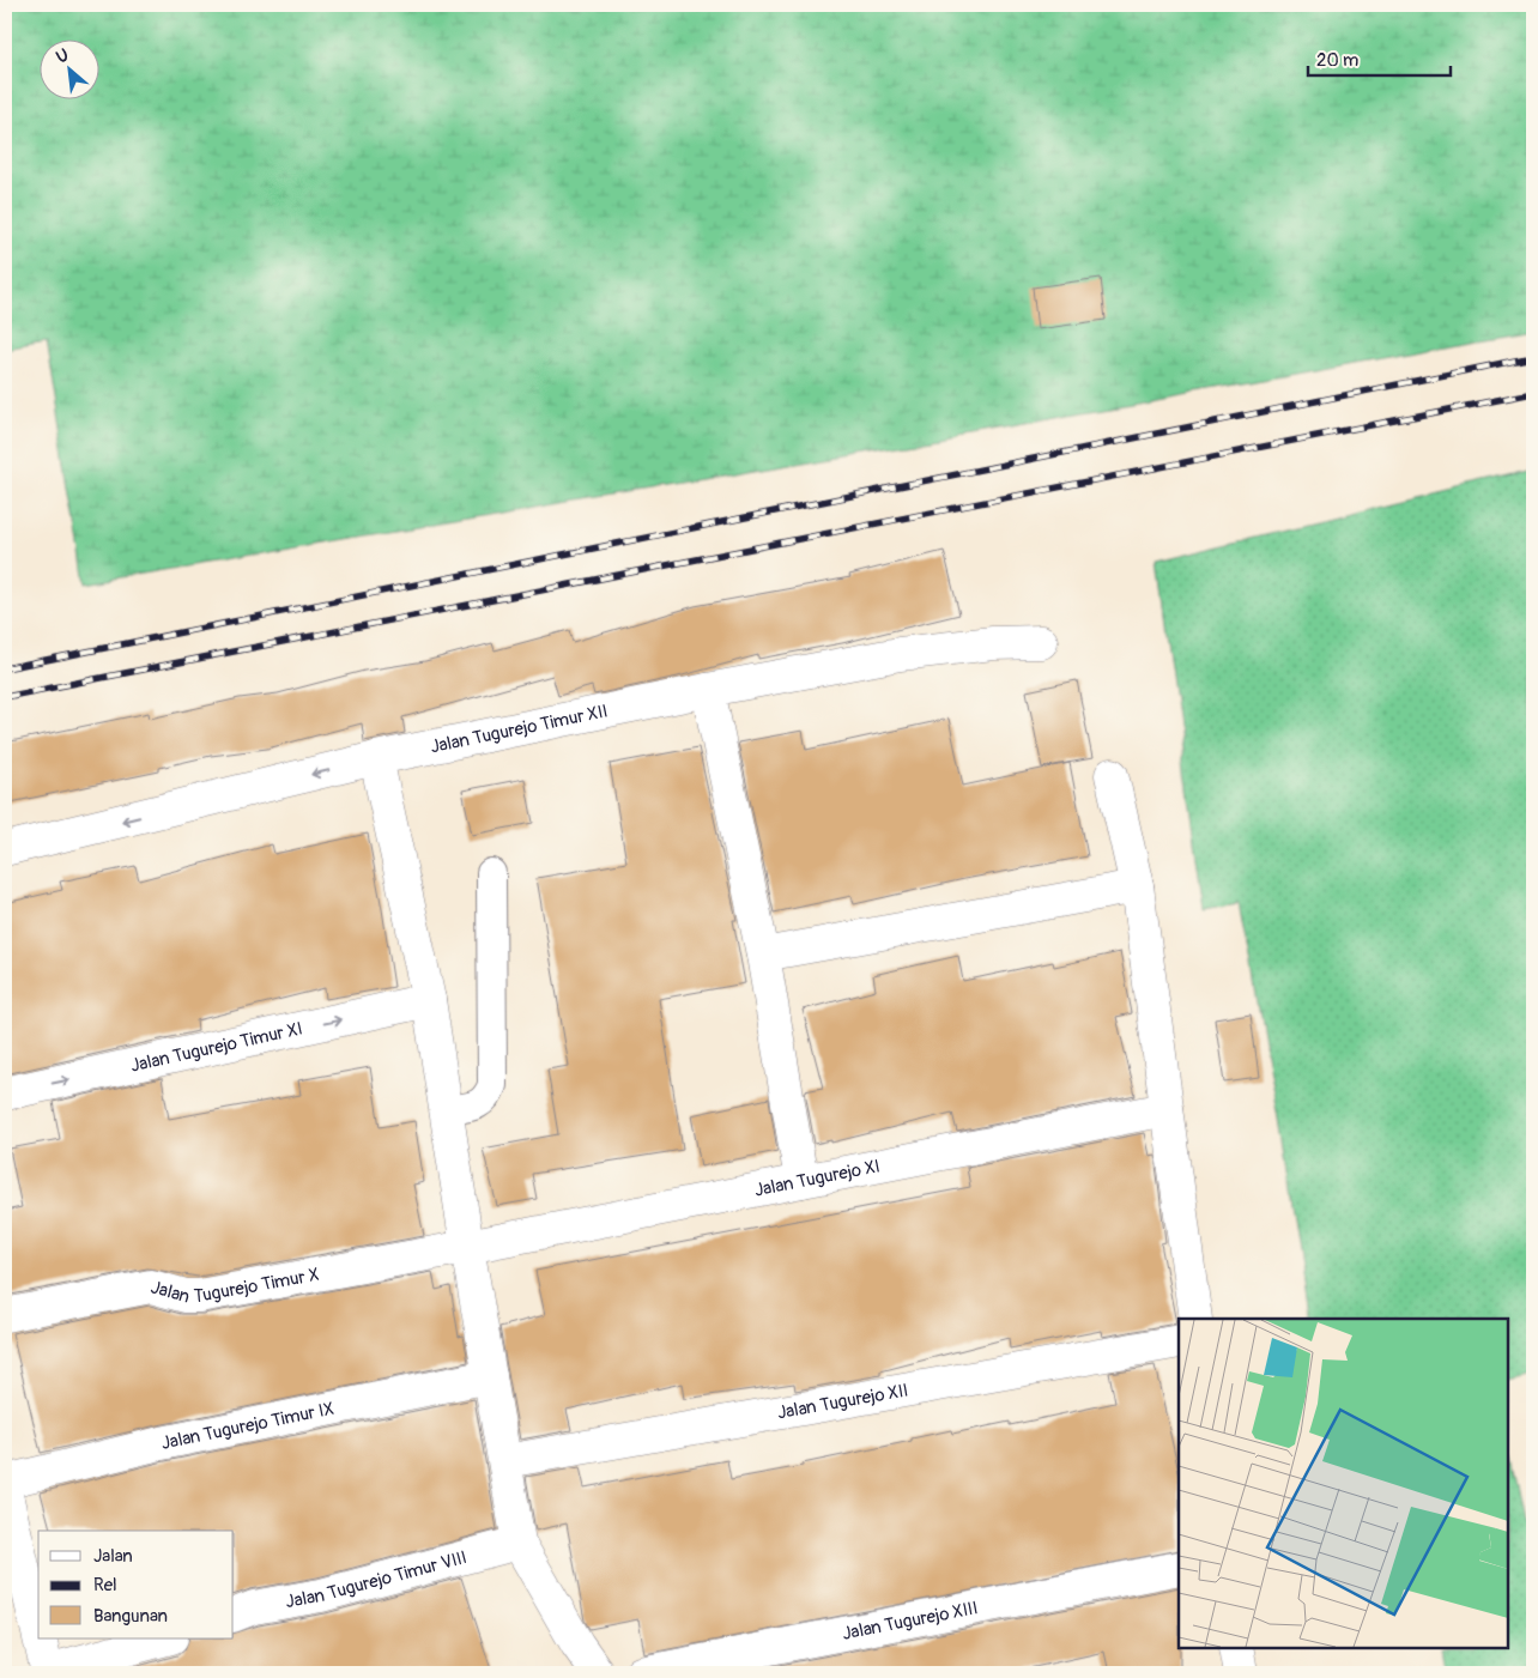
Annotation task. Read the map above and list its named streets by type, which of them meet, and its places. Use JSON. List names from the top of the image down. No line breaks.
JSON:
{"streets":{"street":["Jalan Tugurejo Timur XII","Jalan Tugurejo Timur XI","Jalan Tugurejo XI","Jalan Tugurejo Timur X","Jalan Tugurejo XII","Jalan Tugurejo Timur IX","Jalan Tugurejo Timur VIII","Jalan Tugurejo XIII"]},"crossings":[["Jalan Tugurejo XI","Jalan Tugurejo Timur X"]],"one_way":["Jalan Tugurejo Timur XII","Jalan Tugurejo Timur XI"],"legend":["Jalan","Rel","Bangunan"],"scale_bar":"20 m","north":"top left"}
